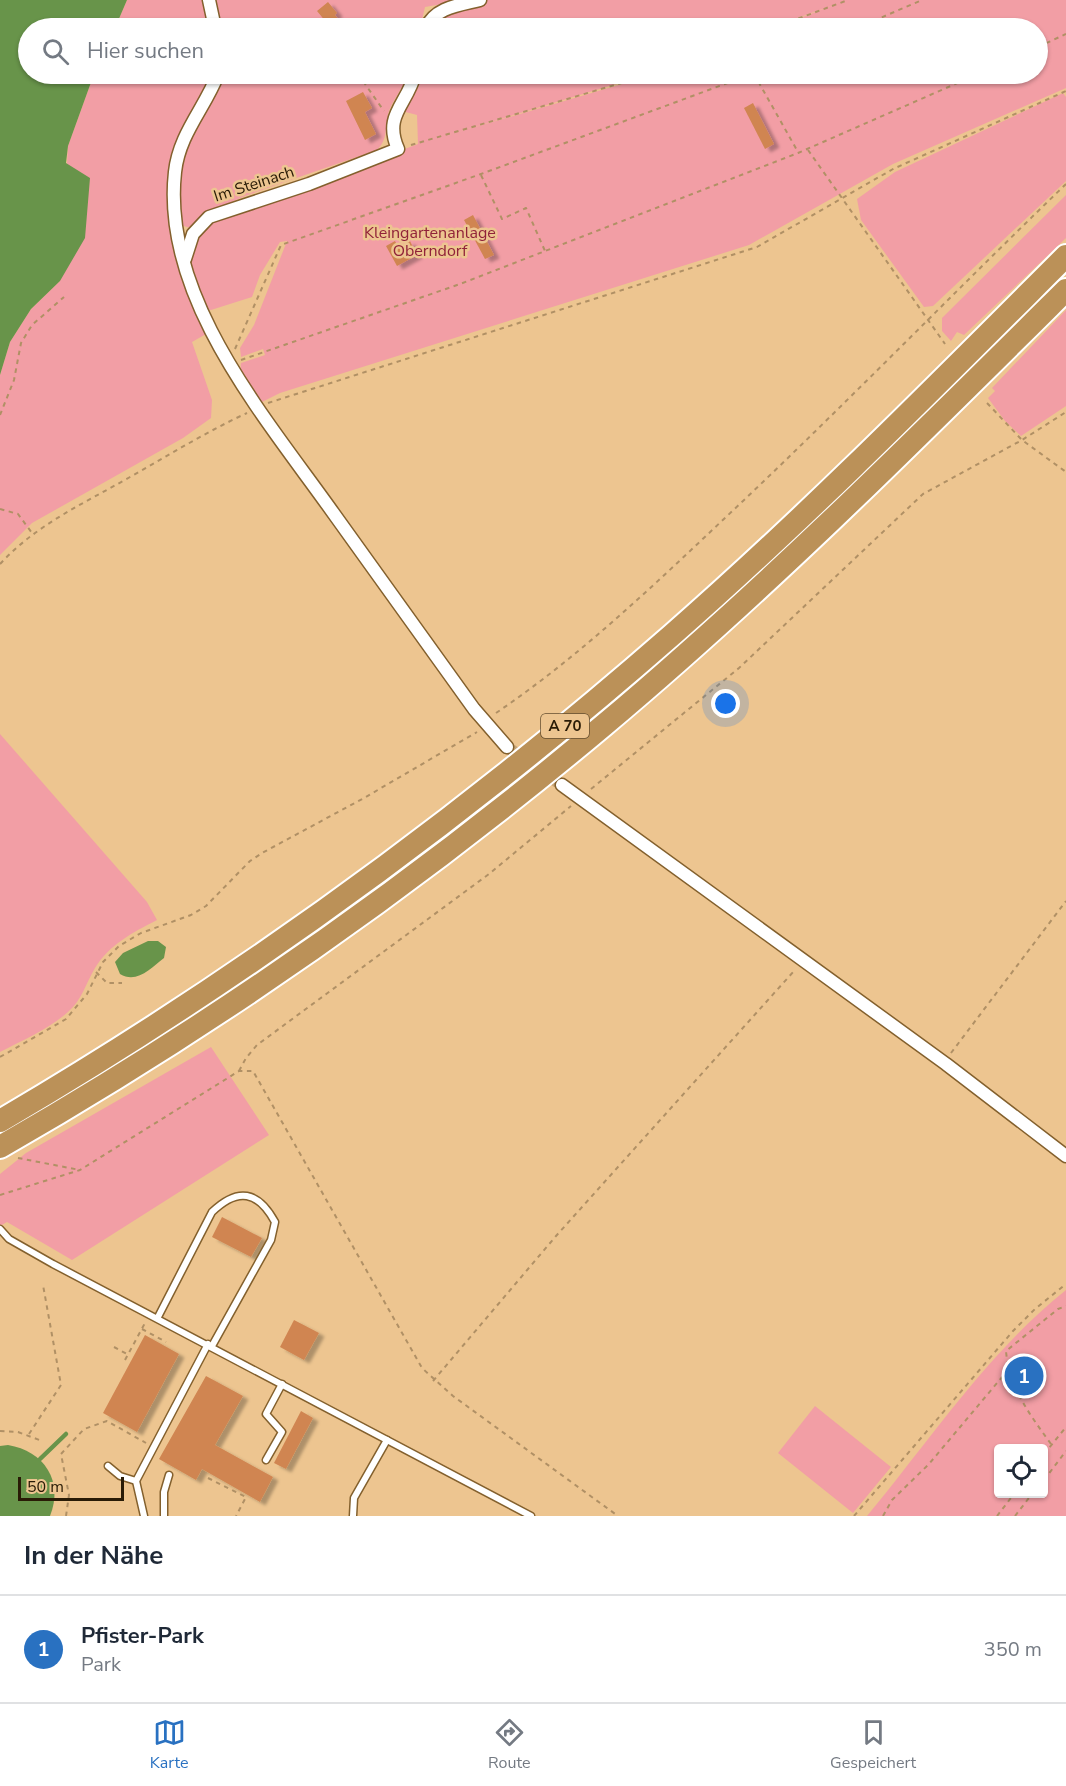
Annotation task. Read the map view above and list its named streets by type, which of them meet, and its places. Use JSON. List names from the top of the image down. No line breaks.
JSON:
{"streets":{"highway":["A 70"],"street":["Im Steinach"]},"parks":["Kleingartenanlage Oberndorf"],"scale_bar":"50 m","page":{"search":"Hier suchen","pins":"1","scale":"50 m","heading":"In der Nähe","list":[{"mark":"1","name":"Pfister-Park","note":"Park","value":"350 m"}],"nav":["Karte","Route","Gespeichert"]}}
